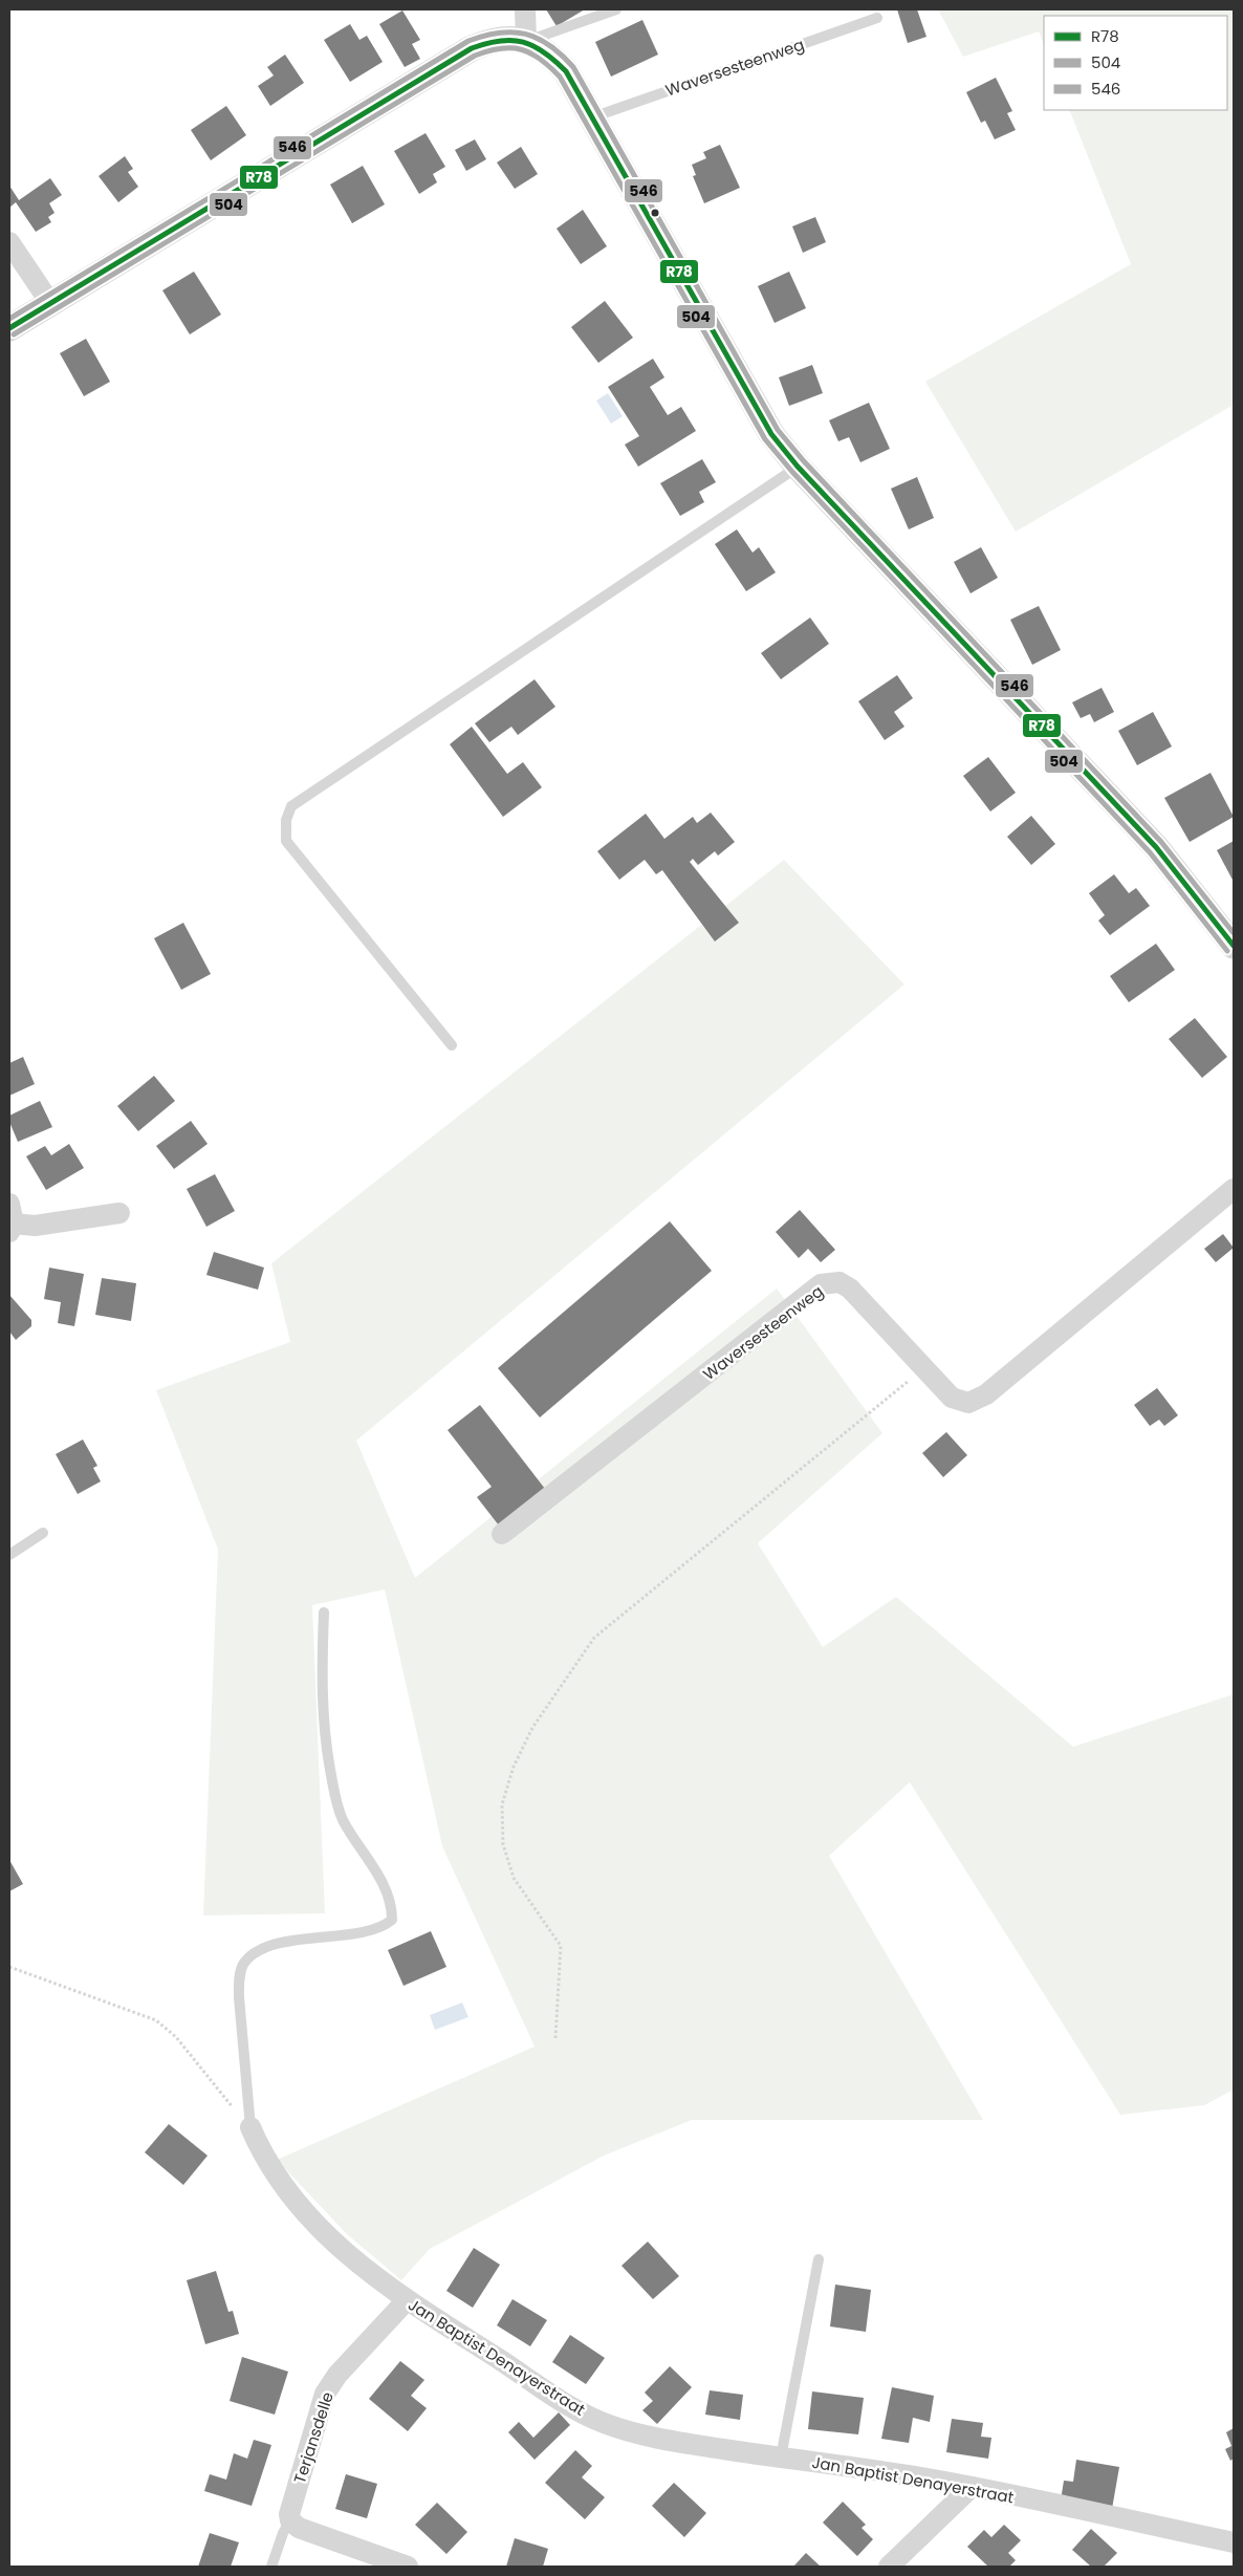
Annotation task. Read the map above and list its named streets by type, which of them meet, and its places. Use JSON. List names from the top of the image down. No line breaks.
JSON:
{"streets":{"street":["Waversesteenweg","Jan Baptist Denayerstraat","Terjansdelle"]},"crossings":[["Jan Baptist Denayerstraat","Terjansdelle"]],"lines":["transit line 546","transit line R78","transit line 504"],"legend":["R78","504","546"]}
